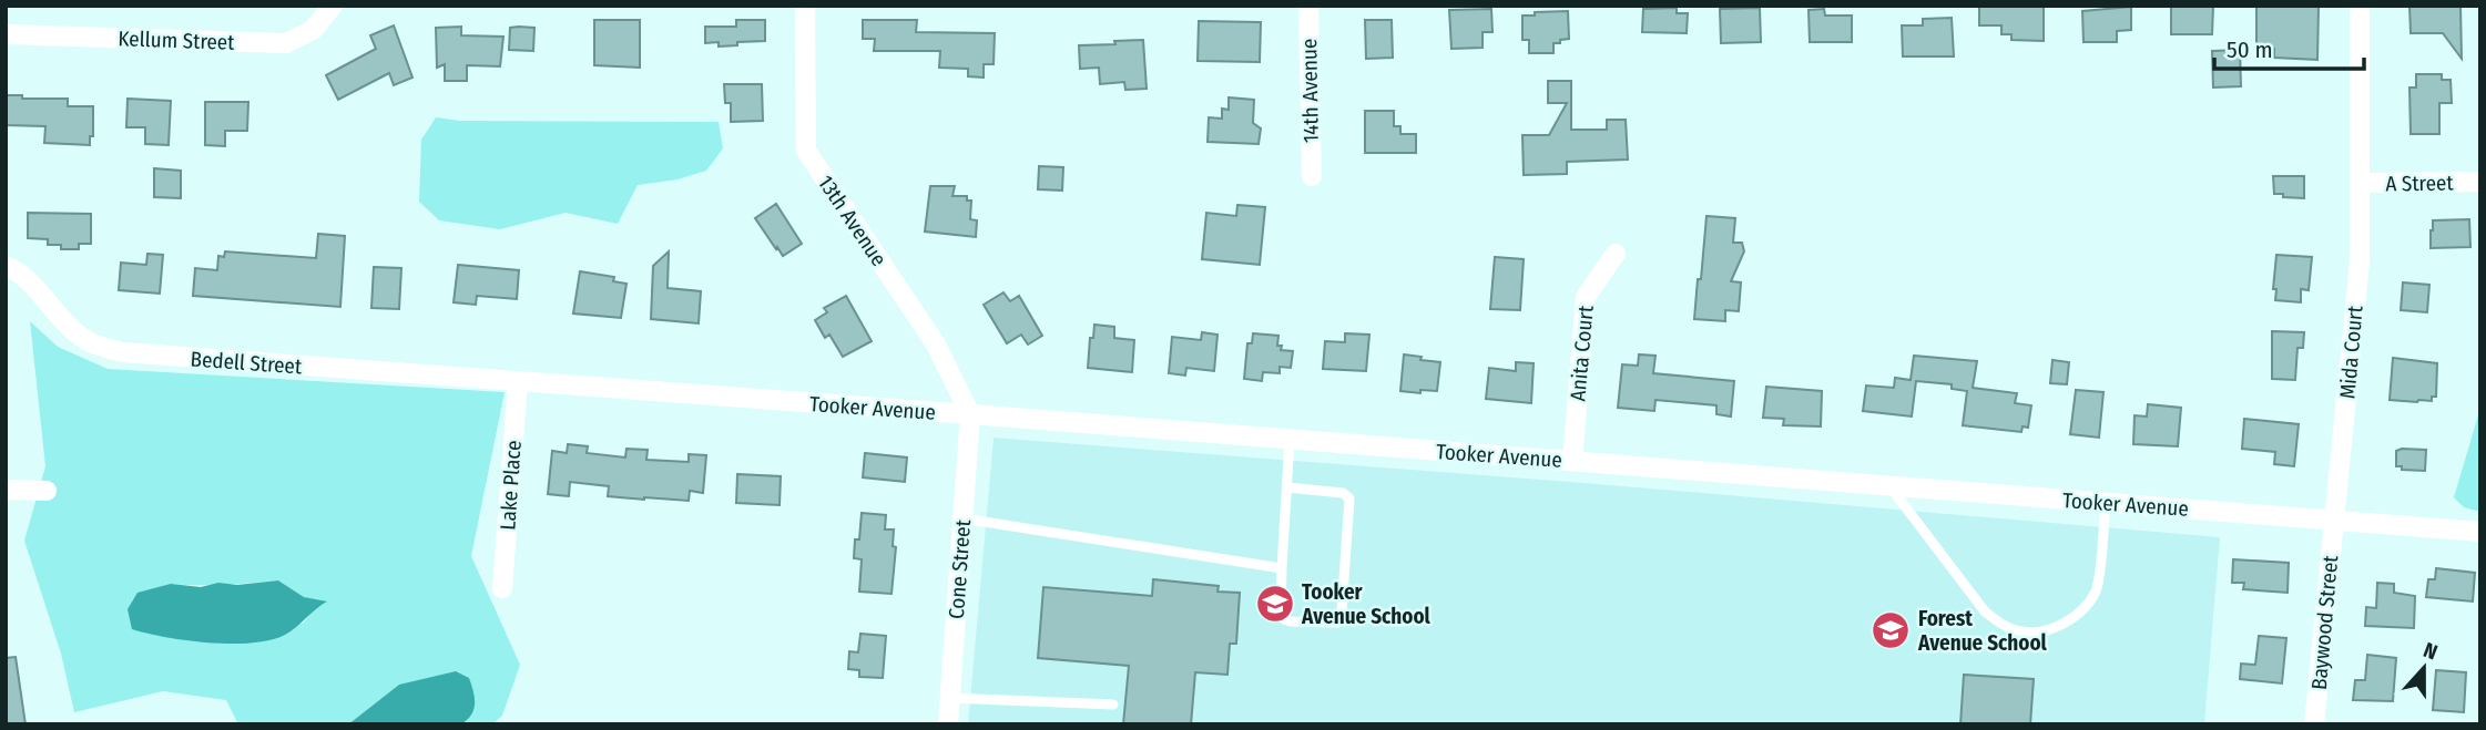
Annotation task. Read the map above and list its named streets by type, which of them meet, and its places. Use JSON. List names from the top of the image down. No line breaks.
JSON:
{"streets":{"street":["Kellum Street","14th Avenue","A Street","13th Avenue","Mida Court","Anita Court","Bedell Street","Tooker Avenue","Lake Place","Cone Street","Baywood Street"]},"crossings":[["A Street","Mida Court"],["13th Avenue","Tooker Avenue"],["13th Avenue","Cone Street"],["Mida Court","Tooker Avenue"],["Mida Court","Baywood Street"],["Anita Court","Tooker Avenue"],["Bedell Street","Tooker Avenue"],["Bedell Street","Lake Place"],["Tooker Avenue","Lake Place"],["Tooker Avenue","Cone Street"],["Tooker Avenue","Baywood Street"]],"places":{"school or university":["Tooker Avenue School","Forest Avenue School"]},"scale_bar":"50 m","north":"top"}
